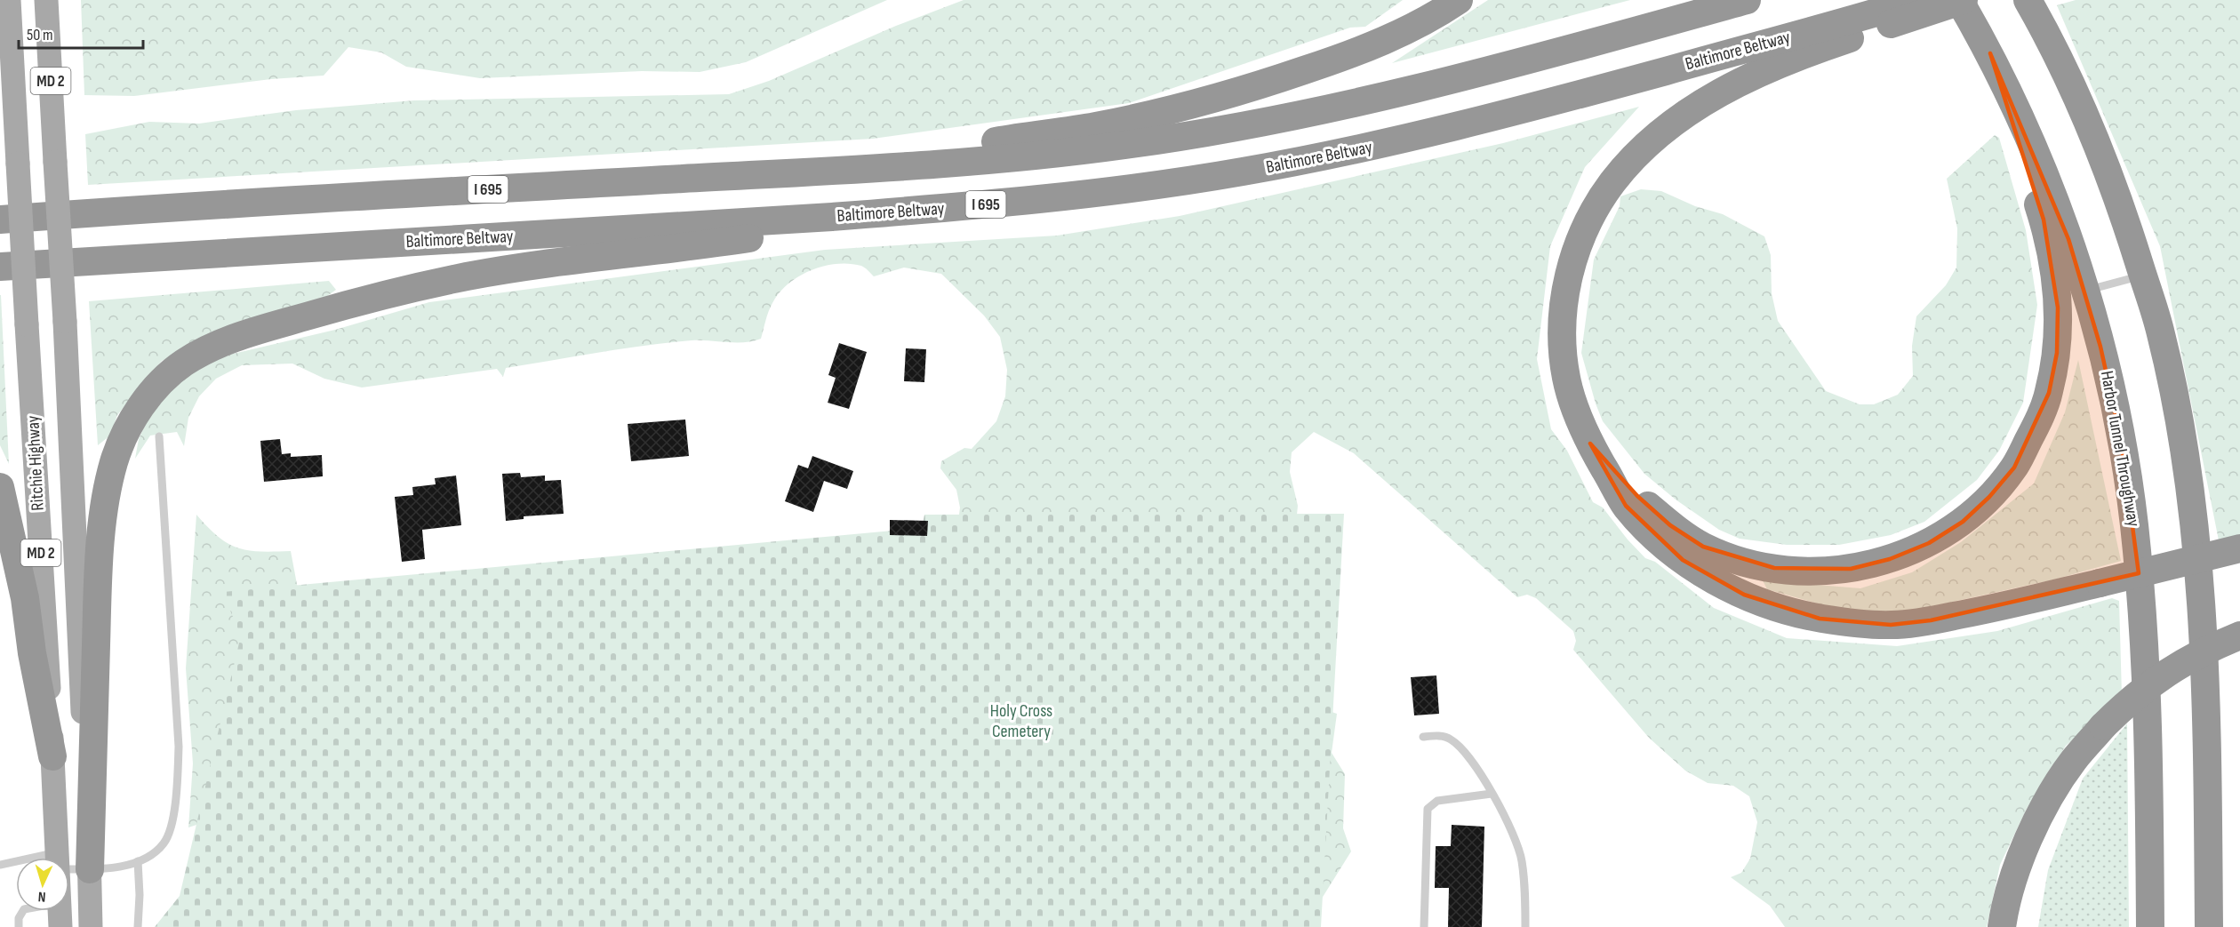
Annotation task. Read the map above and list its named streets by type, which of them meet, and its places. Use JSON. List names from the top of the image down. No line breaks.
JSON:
{"streets":{"highway":["Baltimore Beltway","I 695","Harbor Tunnel Throughway"],"main road":["MD 2","Ritchie Highway"]},"parks":["Holy Cross Cemetery"],"scale_bar":"50 m","north":"bottom"}
